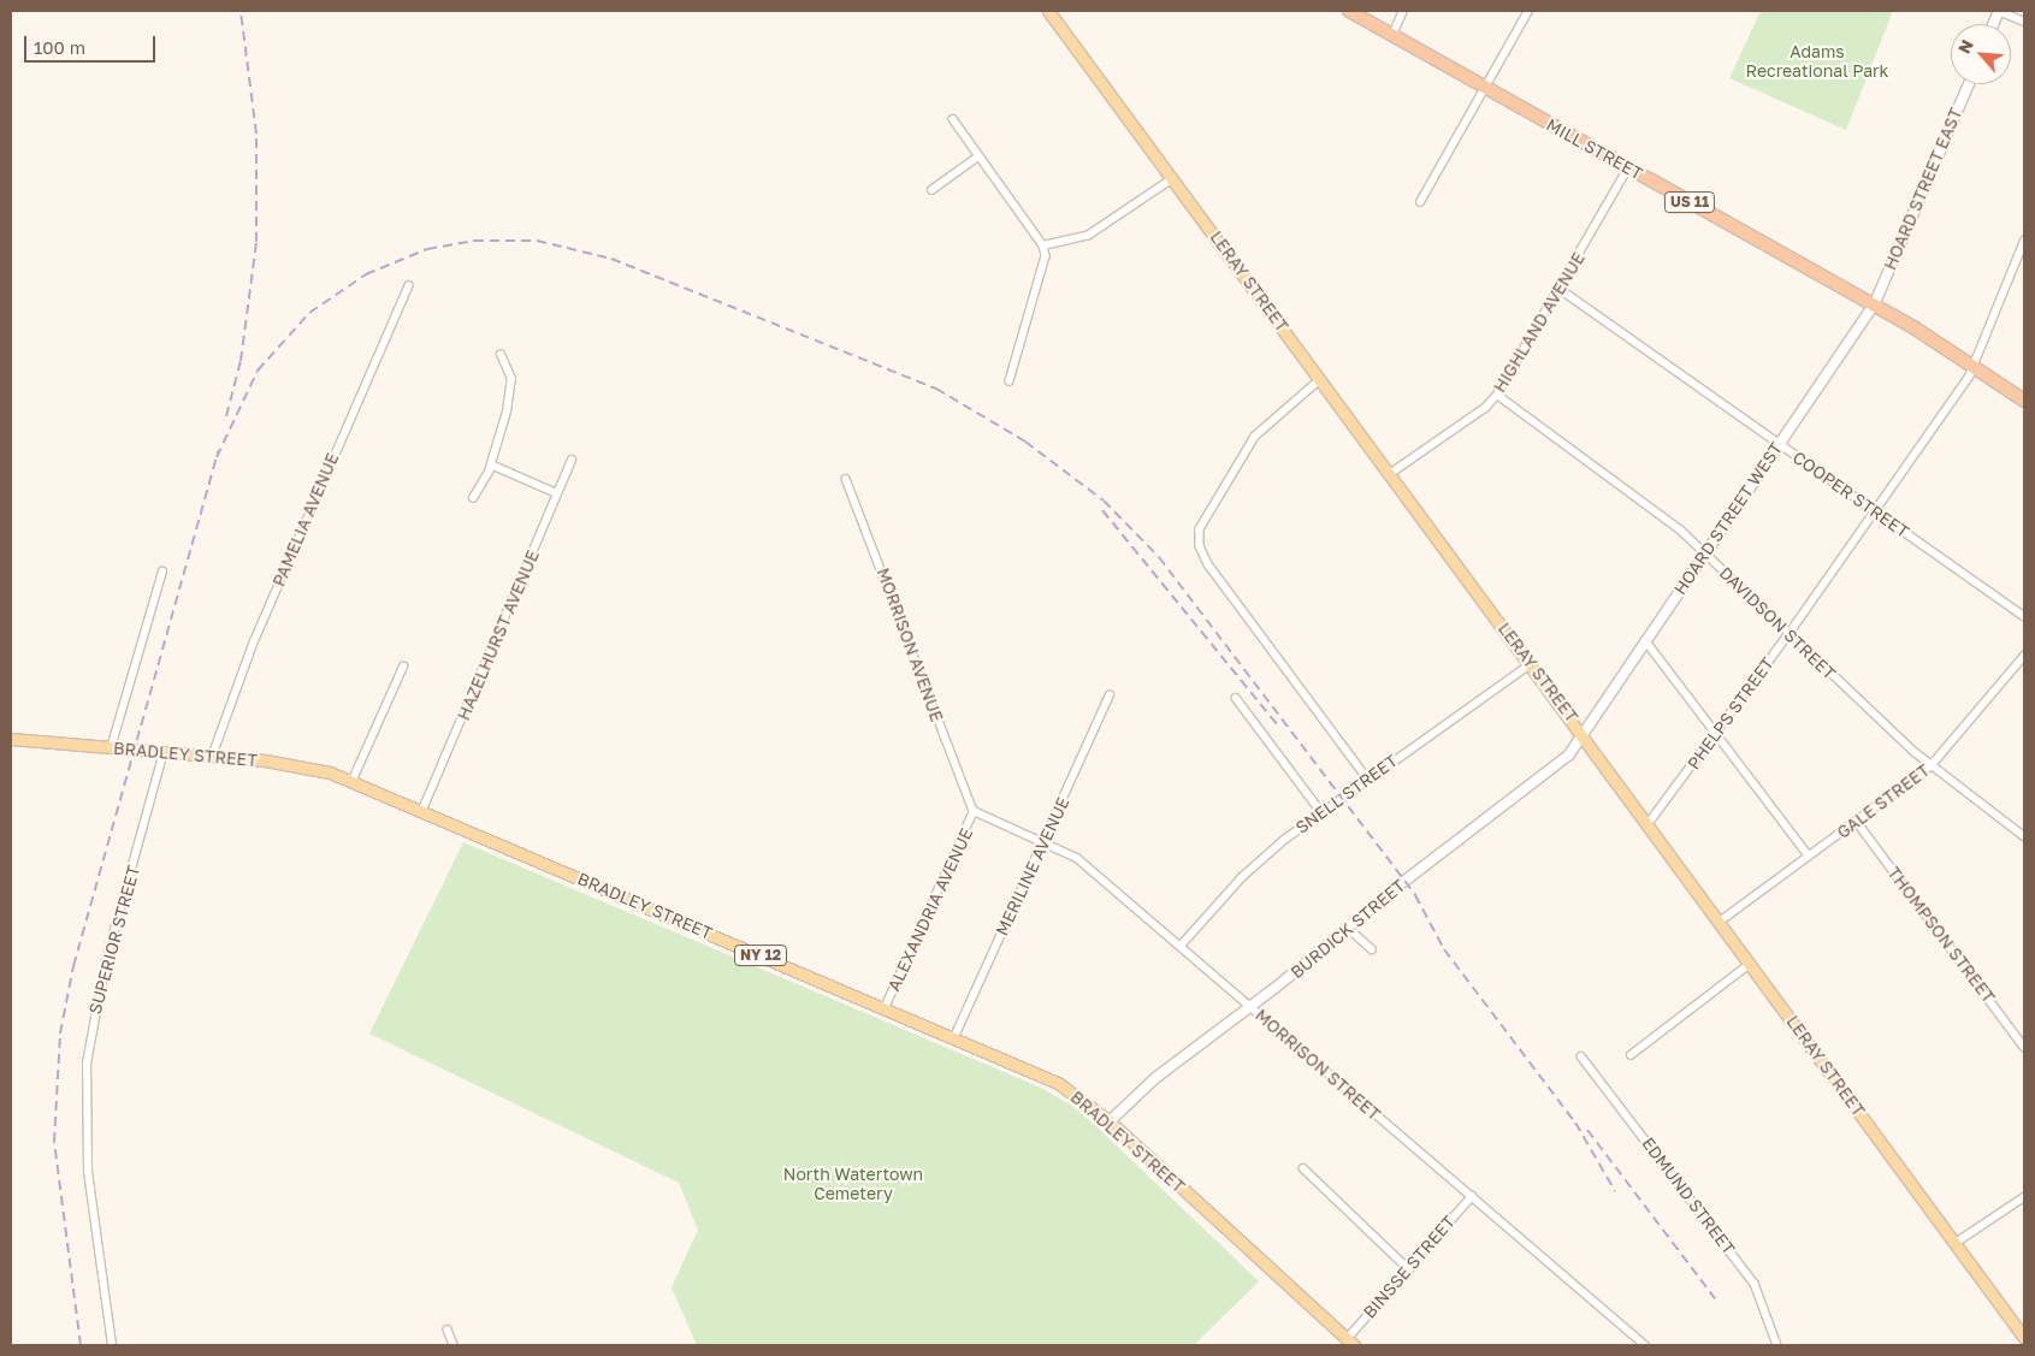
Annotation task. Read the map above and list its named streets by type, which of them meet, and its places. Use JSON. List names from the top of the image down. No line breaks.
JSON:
{"streets":{"highway":["MILL STREET","US 11"],"main road":["LERAY STREET","BRADLEY STREET","NY 12"],"street":["HOARD STREET EAST","HIGHLAND AVENUE","COOPER STREET","HOARD STREET WEST","PAMELIA AVENUE","DAVIDSON STREET","HAZELHURST AVENUE","MORRISON AVENUE","PHELPS STREET","SNELL STREET","GALE STREET","MERILINE AVENUE","ALEXANDRIA AVENUE","BURDICK STREET","THOMPSON STREET","SUPERIOR STREET","MORRISON STREET","EDMUND STREET","BINSSE STREET"]},"crossings":[["MILL STREET","HOARD STREET EAST"],["MILL STREET","HIGHLAND AVENUE"],["MILL STREET","HOARD STREET WEST"],["MILL STREET","PHELPS STREET"],["HOARD STREET EAST","HOARD STREET WEST"],["LERAY STREET","HIGHLAND AVENUE"],["LERAY STREET","HOARD STREET WEST"],["LERAY STREET","PHELPS STREET"],["LERAY STREET","SNELL STREET"],["LERAY STREET","GALE STREET"],["LERAY STREET","BURDICK STREET"],["HIGHLAND AVENUE","COOPER STREET"],["HIGHLAND AVENUE","DAVIDSON STREET"],["COOPER STREET","HOARD STREET WEST"],["COOPER STREET","PHELPS STREET"],["HOARD STREET WEST","DAVIDSON STREET"],["HOARD STREET WEST","BURDICK STREET"],["PAMELIA AVENUE","BRADLEY STREET"],["DAVIDSON STREET","PHELPS STREET"],["DAVIDSON STREET","GALE STREET"],["HAZELHURST AVENUE","BRADLEY STREET"],["MORRISON AVENUE","ALEXANDRIA AVENUE"],["MORRISON AVENUE","MORRISON STREET"],["BRADLEY STREET","MERILINE AVENUE"],["BRADLEY STREET","ALEXANDRIA AVENUE"],["BRADLEY STREET","BURDICK STREET"],["BRADLEY STREET","SUPERIOR STREET"],["BRADLEY STREET","BINSSE STREET"],["SNELL STREET","MORRISON STREET"],["GALE STREET","THOMPSON STREET"],["MERILINE AVENUE","MORRISON STREET"],["ALEXANDRIA AVENUE","MORRISON STREET"],["BURDICK STREET","MORRISON STREET"],["MORRISON STREET","BINSSE STREET"]],"parks":["Adams Recreational Park","North Watertown Cemetery"],"scale_bar":"100 m","north":"top left"}
